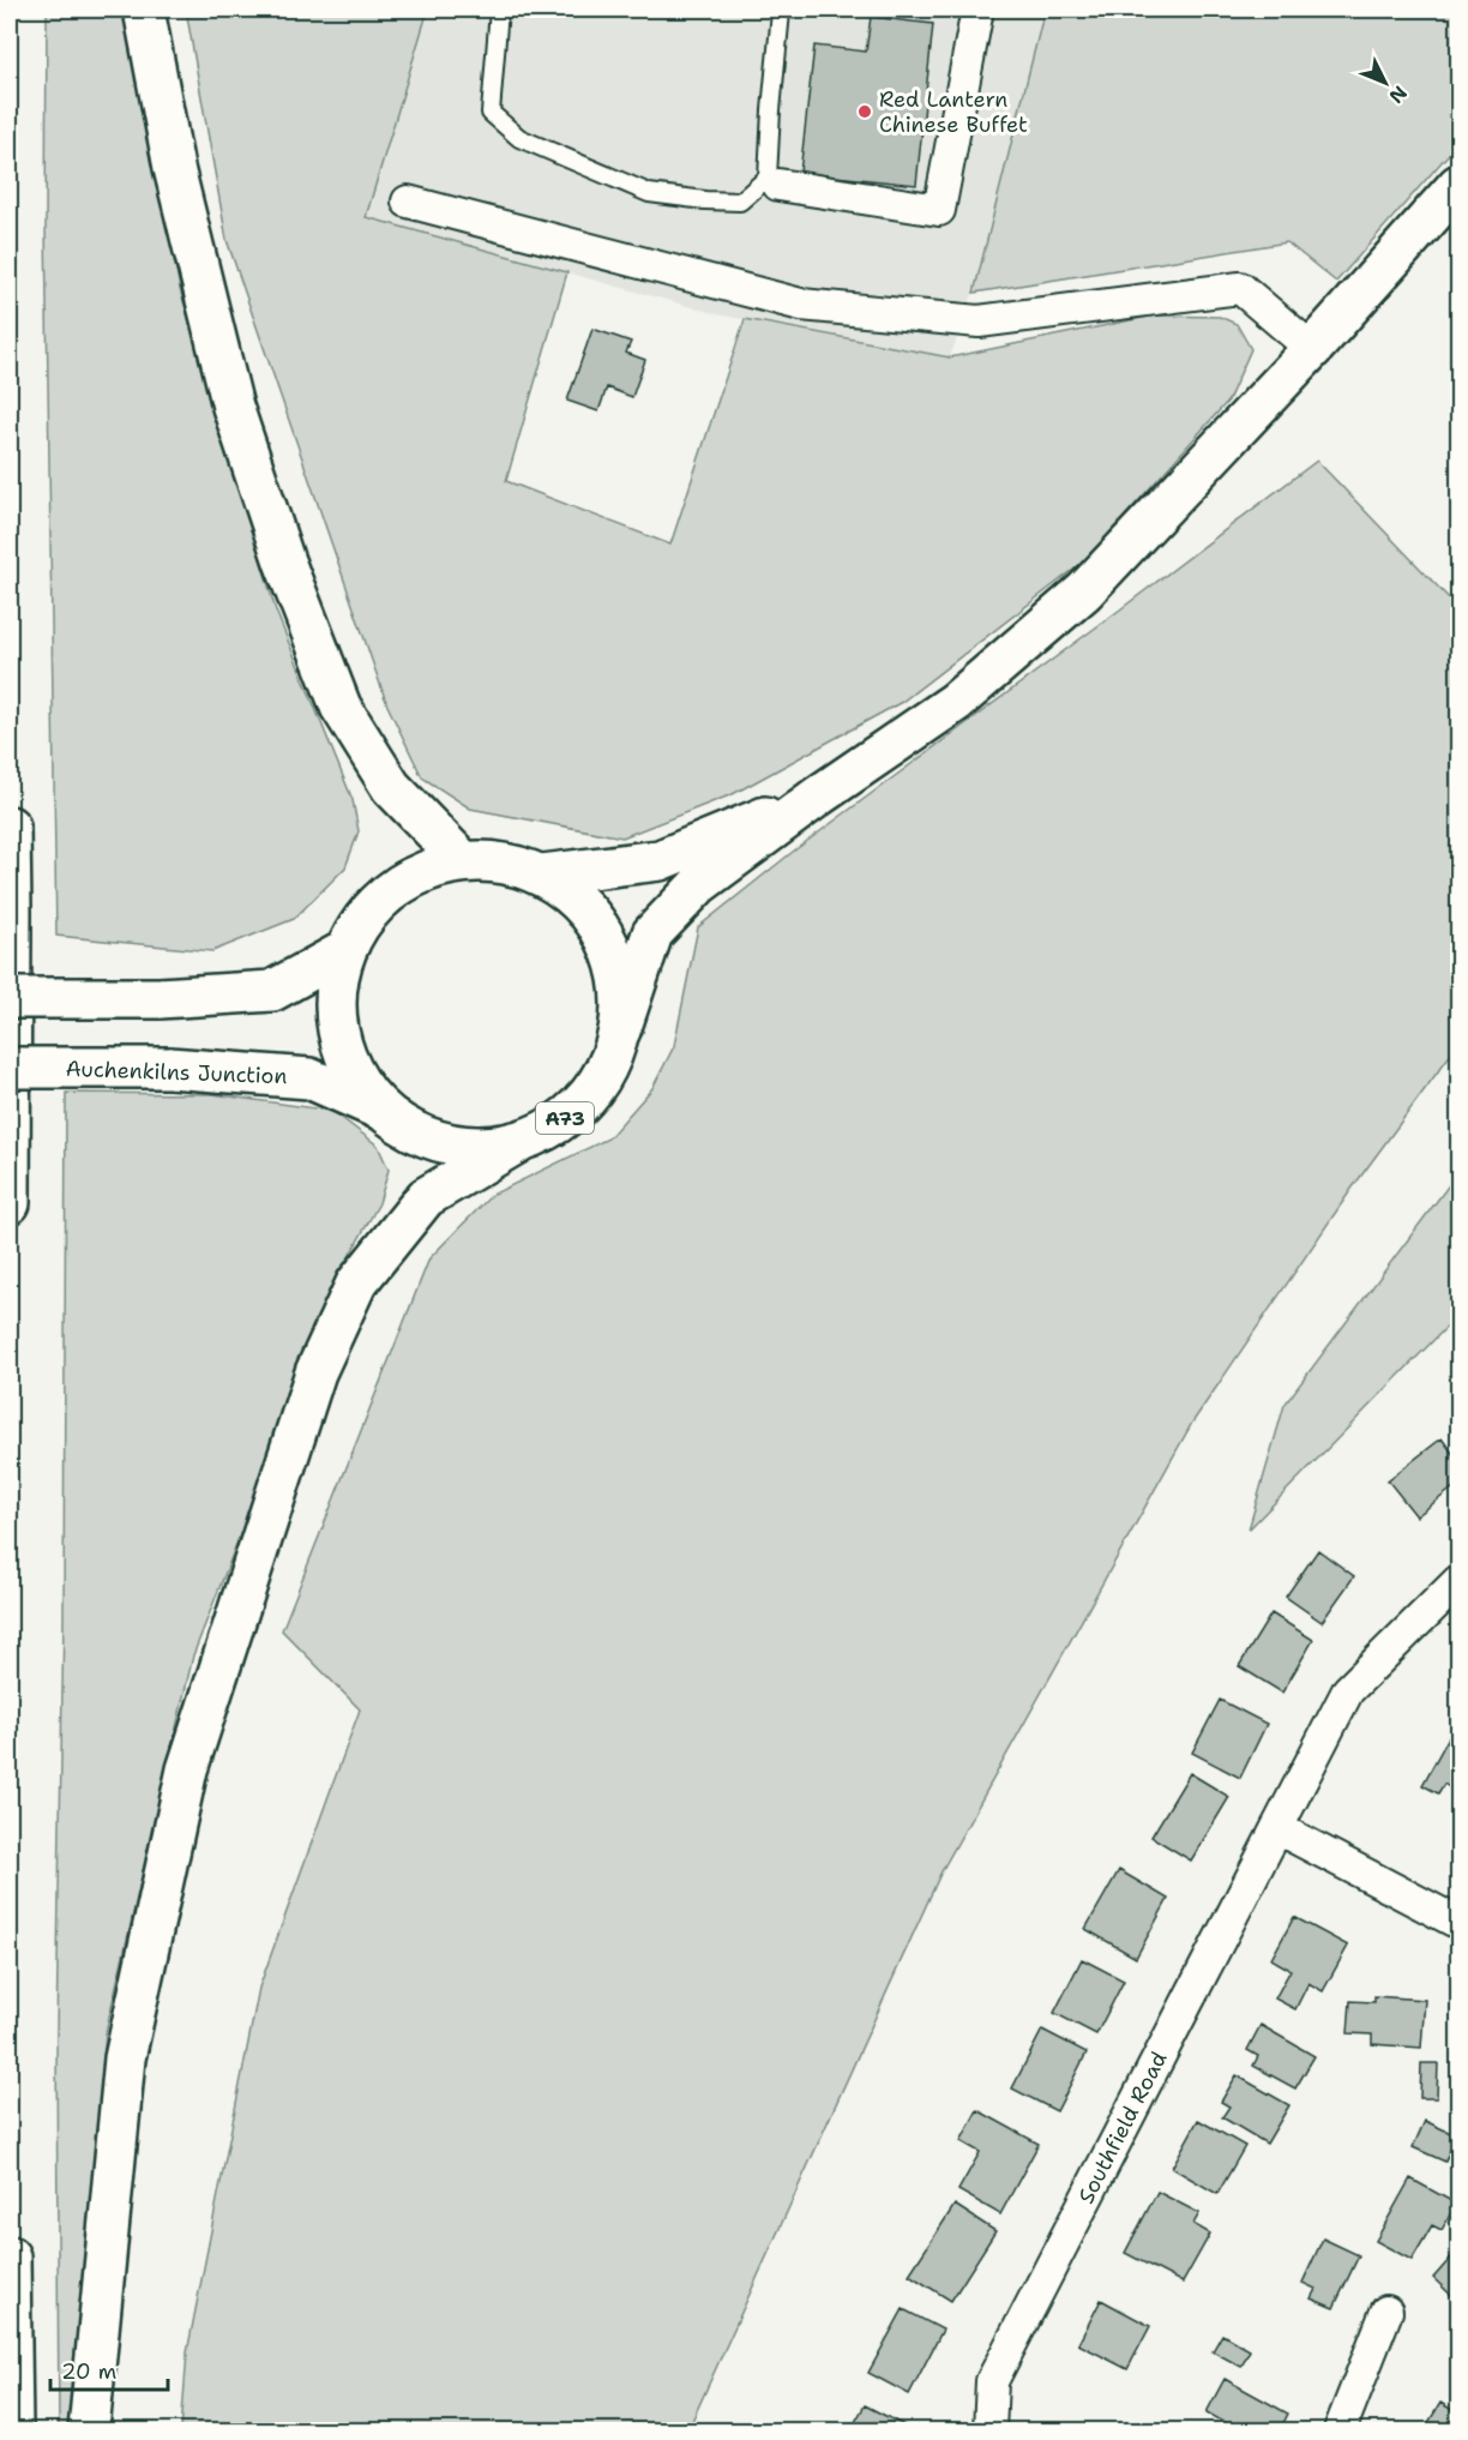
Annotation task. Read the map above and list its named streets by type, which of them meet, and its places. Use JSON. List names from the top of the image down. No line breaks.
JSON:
{"streets":{"main road":["Auchenkilns Junction","A73"],"street":["Southfield Road"]},"places":["Red Lantern Chinese Buffet"],"scale_bar":"20 m","north":"bottom right"}
